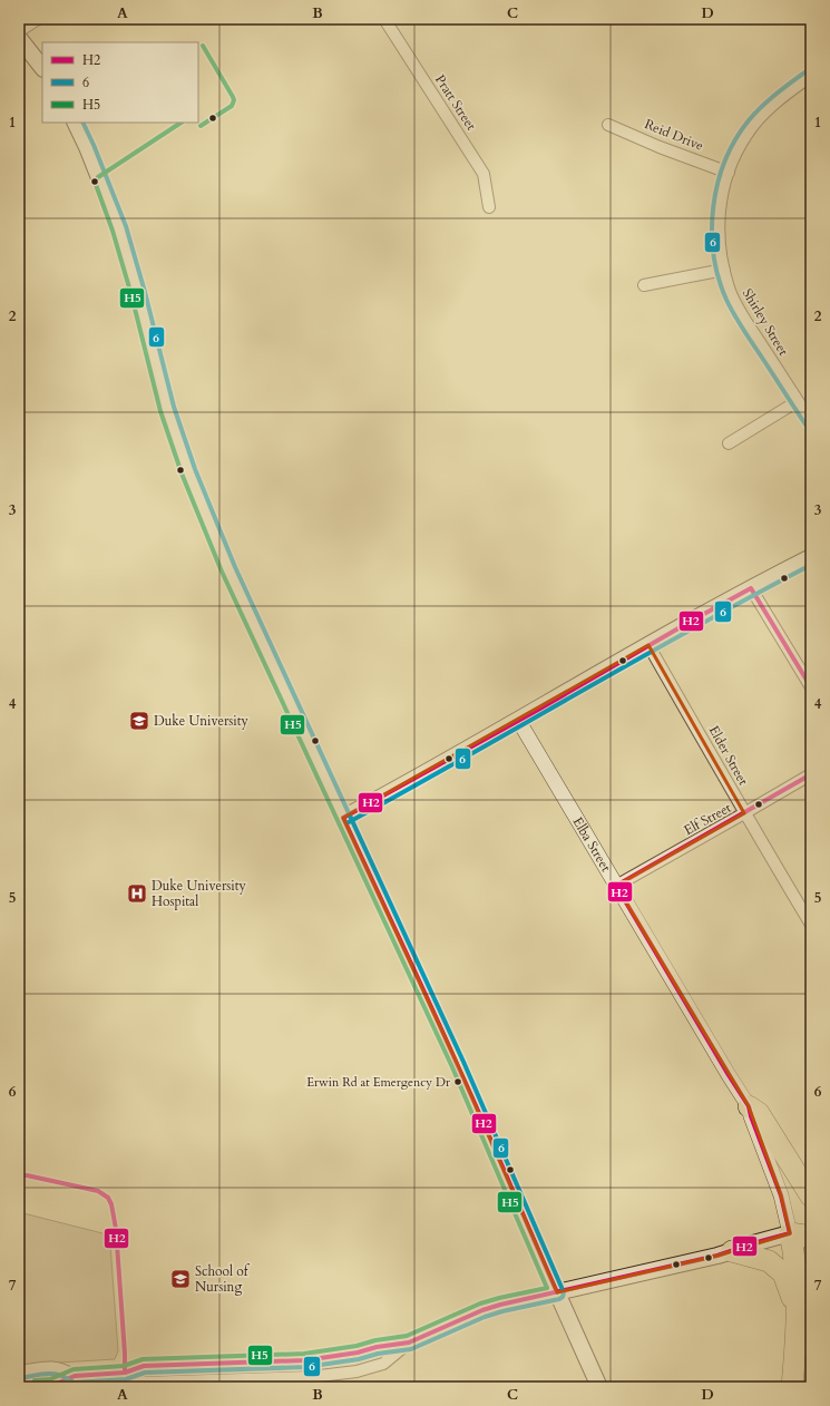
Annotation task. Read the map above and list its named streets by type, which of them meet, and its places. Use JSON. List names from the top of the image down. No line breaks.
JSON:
{"streets":{"street":["Pratt Street","Reid Drive","Shirley Street","Elder Street","Elf Street","Elba Street"]},"crossings":[["Reid Drive","Shirley Street"],["Elder Street","Elf Street"],["Elf Street","Elba Street"]],"places":{"school or university":["Duke University","School of Nursing"],"hospital":["Duke University Hospital"],"other":["Erwin Rd at Emergency Dr"]},"lines":["transit line H5","transit line 6","transit line H2"],"legend":["H2","6","H5"],"grid":{"columns":["A","B","C","D"],"rows":["1","2","3","4","5","6","7"]}}
